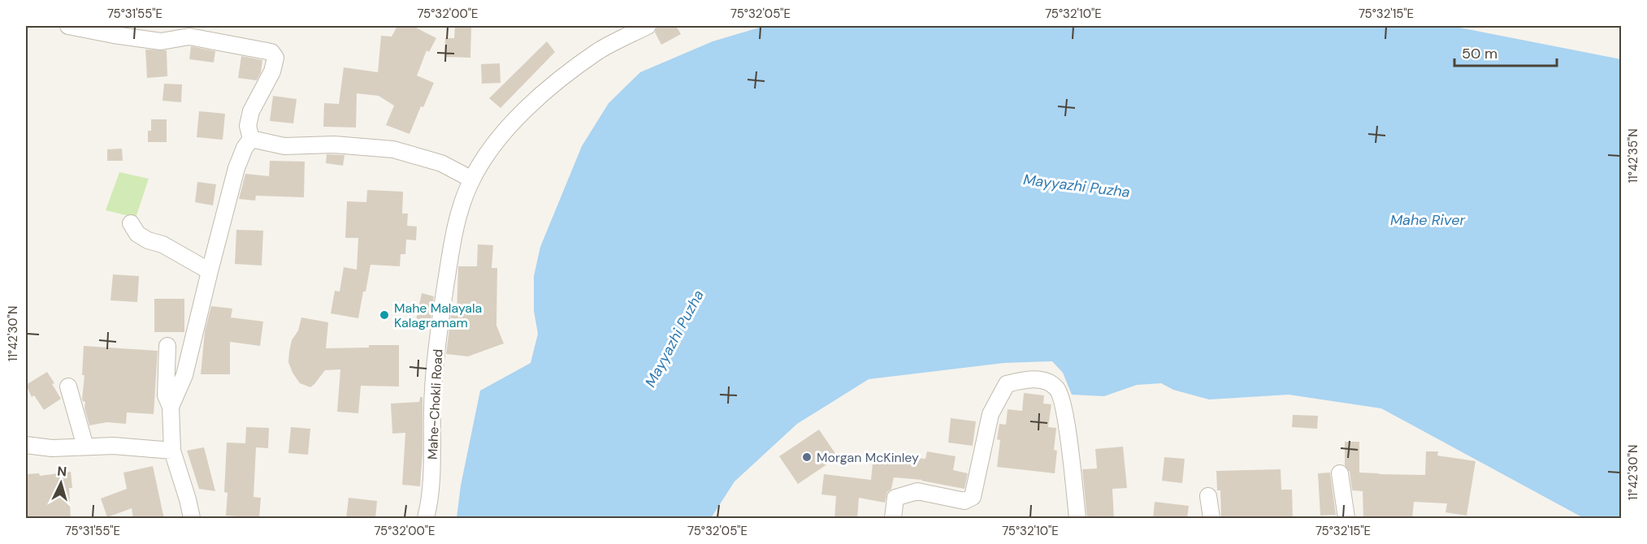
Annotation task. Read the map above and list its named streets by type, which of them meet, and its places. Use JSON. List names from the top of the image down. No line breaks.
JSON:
{"streets":{"street":["Mahe-Chokli Road"]},"water":["Mayyazhi Puzha","Mahe River"],"places":["Mahe Malayala Kalagramam","Morgan McKinley"],"scale_bar":"50 m","north":"top","coordinates":["75°31'55\"E","75°32'00\"E","75°32'05\"E","75°32'10\"E","75°32'15\"E","11°42'35\"N","11°42'30\"N"]}
